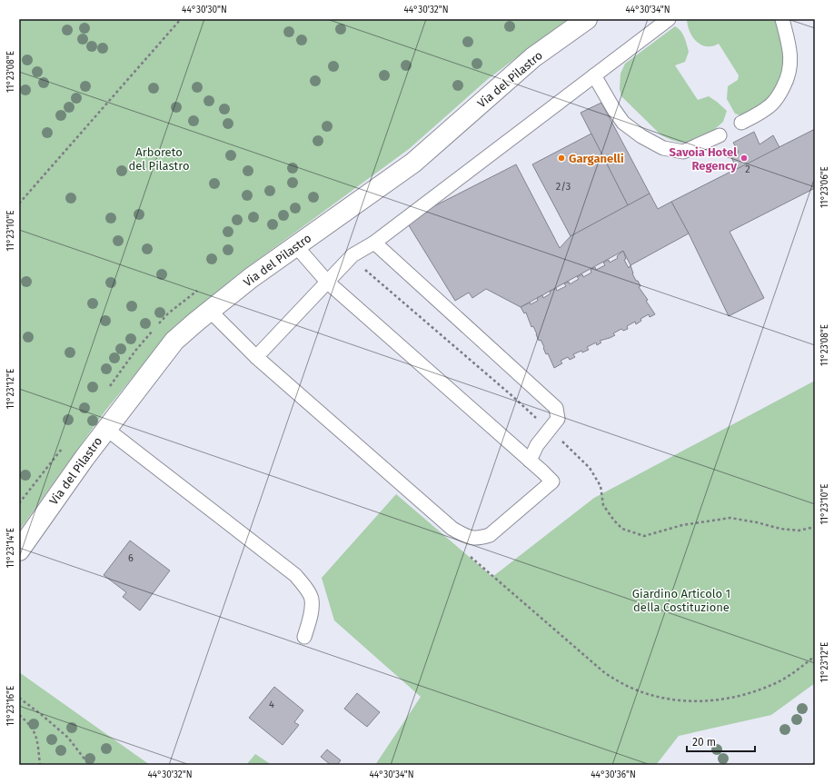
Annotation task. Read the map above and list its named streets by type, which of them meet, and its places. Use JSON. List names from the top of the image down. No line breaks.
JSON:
{"streets":{"street":["Via del Pilastro"]},"parks":["Arboreto del Pilastro","Giardino Articolo 1 della Costituzione"],"places":["Garganelli","Savoia Hotel Regency"],"house_numbers":["2","2/3","6","4"],"scale_bar":"20 m","coordinates":["44°30'30\"N","44°30'32\"N","44°30'34\"N","11°23'08\"E","11°23'06\"E","11°23'10\"E","11°23'12\"E","11°23'14\"E","11°23'16\"E","44°30'36\"N"]}
